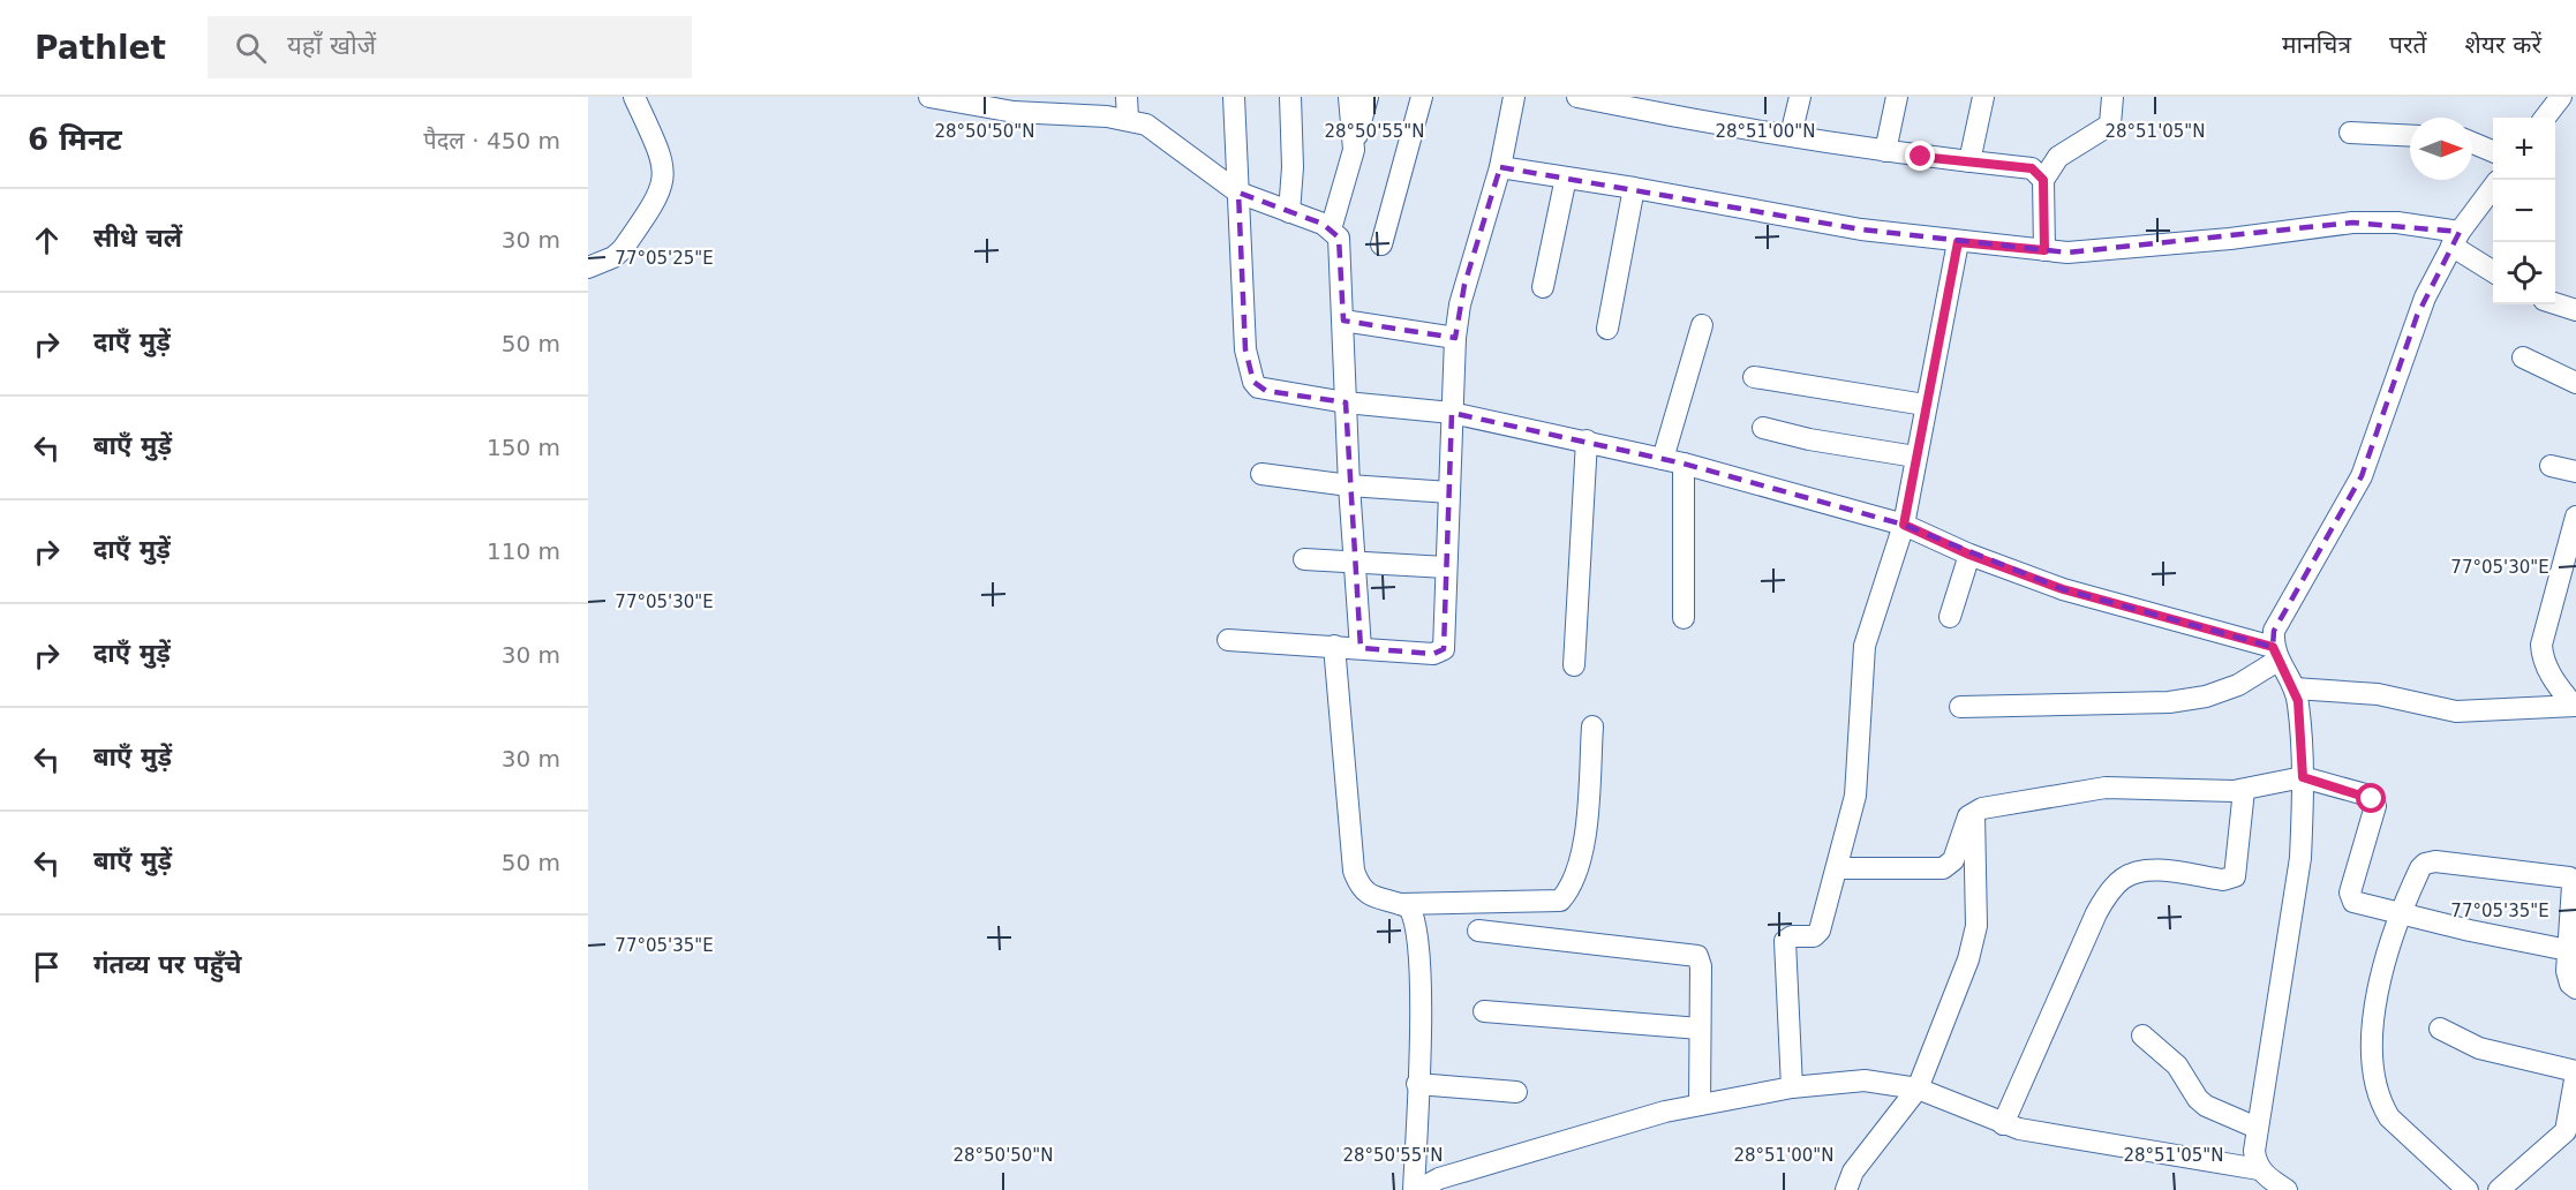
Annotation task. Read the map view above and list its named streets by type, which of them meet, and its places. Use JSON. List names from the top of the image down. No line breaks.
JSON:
{"north":"right","page":{"header":"Pathlet","search":"यहाँ खोजें","nav":["मानचित्र","परतें","शेयर करें"],"heading":["6 मिनट","पैदल · 450 m"],"map_buttons":["+","−"],"list":[["सीधे चलें","30 m"],["दाएँ मुड़ें","50 m"],["बाएँ मुड़ें","150 m"],["दाएँ मुड़ें","110 m"],["दाएँ मुड़ें","30 m"],["बाएँ मुड़ें","30 m"],["बाएँ मुड़ें","50 m"],"गंतव्य पर पहुँचे"]},"coordinates":["28°50'50\"N","28°50'55\"N","28°51'00\"N","28°51'05\"N","77°05'25\"E","77°05'30\"E","77°05'35\"E"]}
